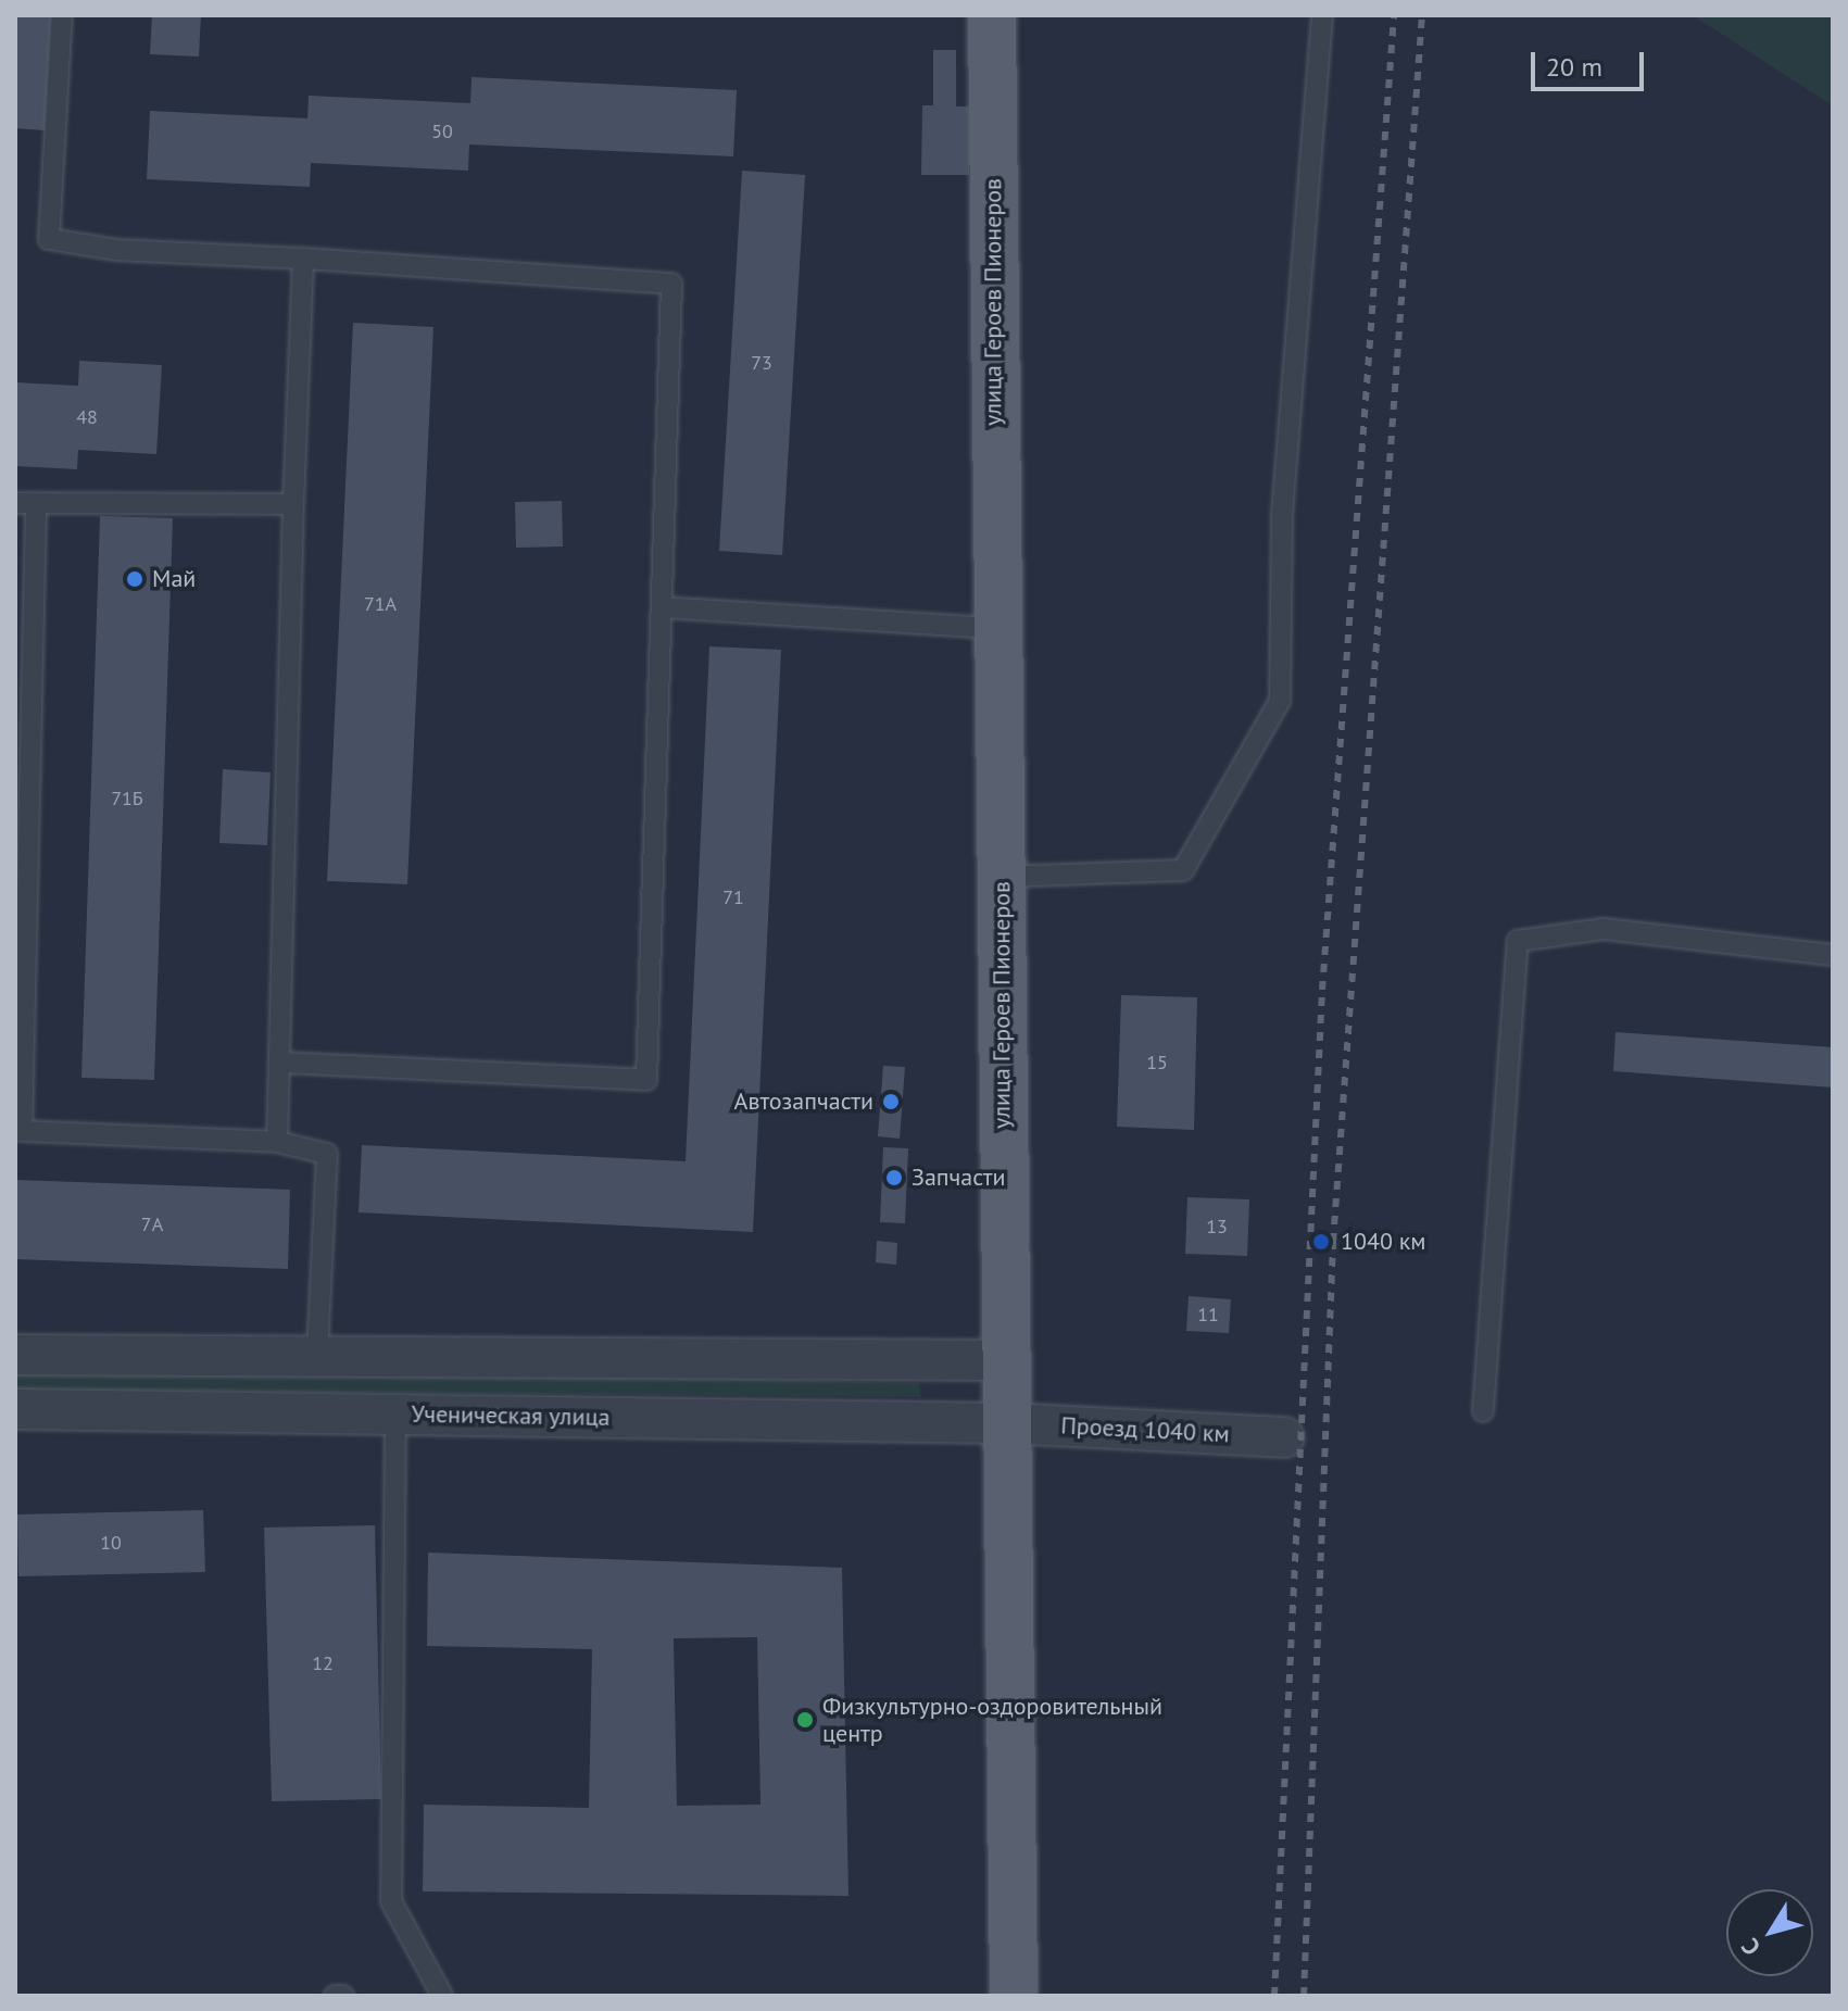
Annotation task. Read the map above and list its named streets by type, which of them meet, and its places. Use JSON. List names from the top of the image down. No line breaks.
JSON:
{"streets":{"main road":["улица Героев Пионеров"],"street":["Ученическая улица","Проезд 1040 км"]},"crossings":[["улица Героев Пионеров","Ученическая улица"],["улица Героев Пионеров","Проезд 1040 км"],["Ученическая улица","Проезд 1040 км"]],"places":["Май","Автозапчасти","Запчасти","1040 км","Физкультурно-оздоровительный центр"],"house_numbers":["50","73","48","71А","71Б","71","15","7А","13","11","10","12"],"scale_bar":"20 m","north":"bottom left"}
